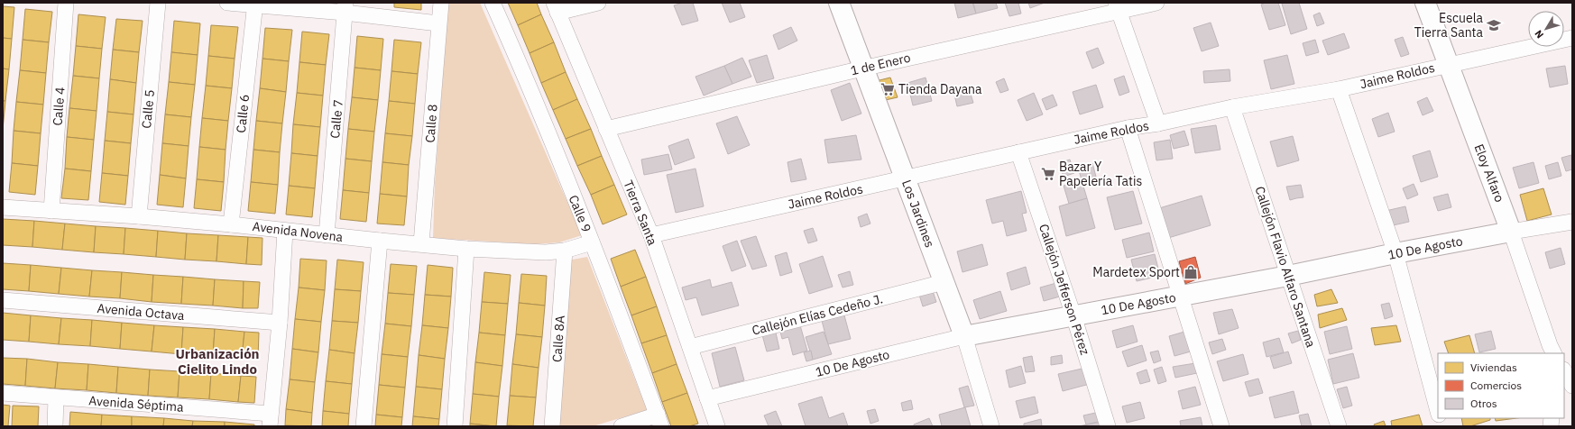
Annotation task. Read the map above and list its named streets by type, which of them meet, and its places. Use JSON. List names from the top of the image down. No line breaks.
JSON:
{"streets":{"street":["1 de Enero","Jaime Roldos","Calle 4","Calle 5","Calle 6","Calle 7","Calle 8","Eloy Alfaro","Tierra Santa","Calle 9","Los Jardines","Avenida Novena","10 De Agosto","Callejón Flavio Alfaro Santana","Callejón Jefferson Pérez","Avenida Octava","Callejón Elías Cedeño J.","Calle 8A","Avenida Séptima"]},"crossings":[["1 de Enero","Tierra Santa"],["1 de Enero","Los Jardines"],["Jaime Roldos","Eloy Alfaro"],["Jaime Roldos","Tierra Santa"],["Jaime Roldos","Los Jardines"],["Jaime Roldos","Callejón Flavio Alfaro Santana"],["Jaime Roldos","Callejón Jefferson Pérez"],["Calle 4","Avenida Novena"],["Calle 5","Avenida Novena"],["Calle 6","Avenida Novena"],["Calle 7","Avenida Novena"],["Calle 8","Avenida Novena"],["Eloy Alfaro","10 De Agosto"],["Tierra Santa","10 De Agosto"],["Tierra Santa","Callejón Elías Cedeño J."],["Calle 9","Avenida Novena"],["Los Jardines","10 De Agosto"],["Los Jardines","Callejón Elías Cedeño J."],["Avenida Novena","Calle 8A"],["10 De Agosto","Callejón Flavio Alfaro Santana"],["10 De Agosto","Callejón Jefferson Pérez"]],"districts":["Urbanización Cielito Lindo"],"places":{"school or university":["Escuela Tierra Santa"],"supermarket":["Tienda Dayana","Bazar Y Papelería Tatis"],"shop":["Mardetex Sport"]},"legend":["Viviendas","Comercios","Otros"],"north":"bottom left"}
